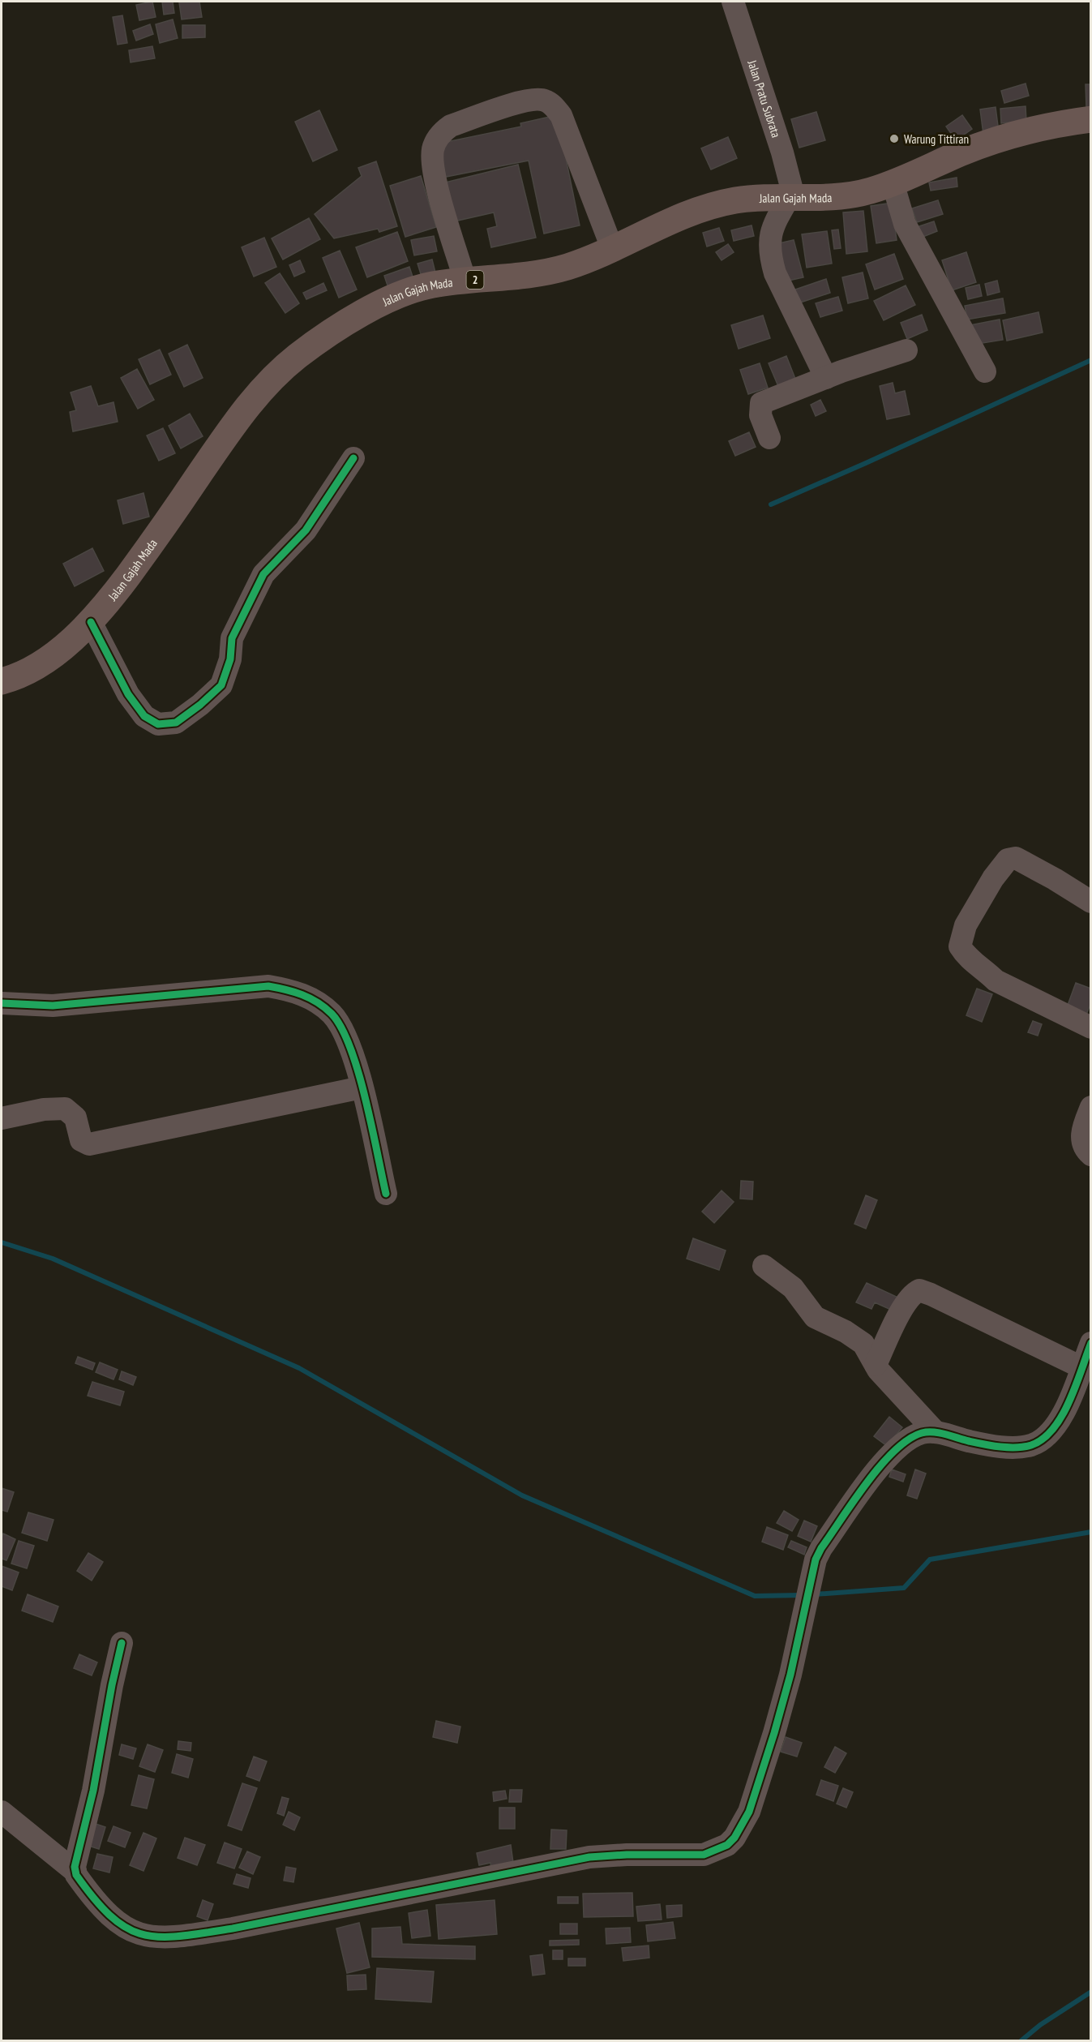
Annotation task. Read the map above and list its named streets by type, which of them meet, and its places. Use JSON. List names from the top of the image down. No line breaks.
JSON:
{"streets":{"highway":["Jalan Gajah Mada","2"],"street":["Jalan Pratu Subrata"]},"crossings":[["Jalan Pratu Subrata","Jalan Gajah Mada"]],"places":["Warung Tittiran"]}
